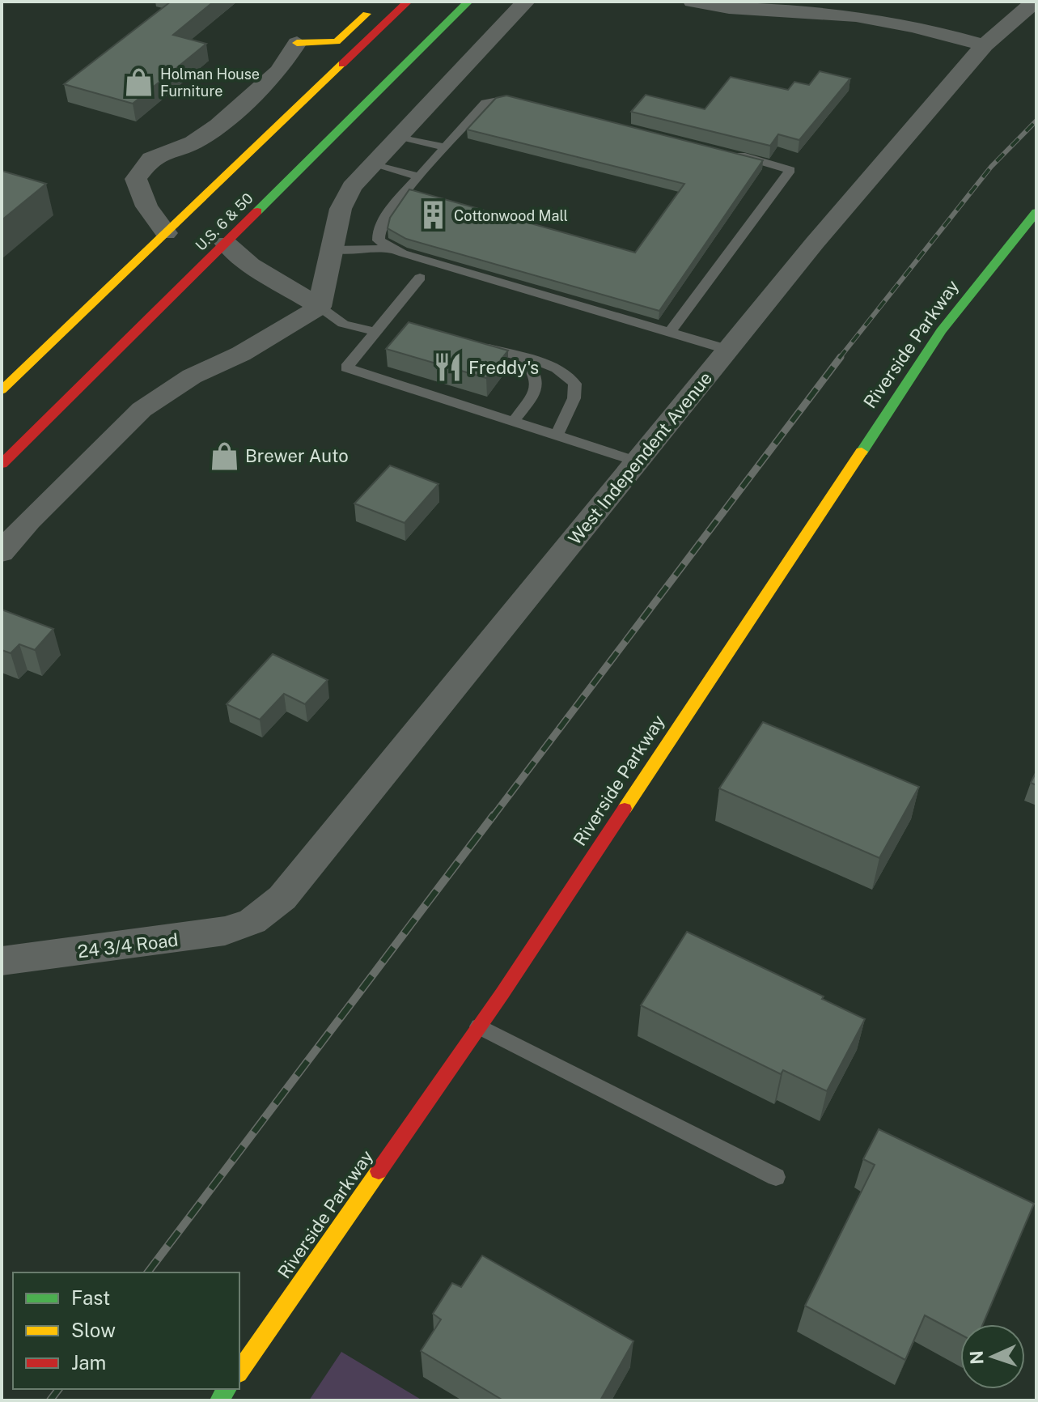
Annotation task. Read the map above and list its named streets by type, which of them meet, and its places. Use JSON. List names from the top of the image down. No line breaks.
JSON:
{"streets":{"main road":["U.S. 6 & 50","Riverside Parkway"],"street":["West Independent Avenue","24 3/4 Road"]},"crossings":[["West Independent Avenue","24 3/4 Road"]],"places":{"shop":["Holman House Furniture","Brewer Auto"],"building":["Cottonwood Mall"],"restaurant":["Freddy's"]},"legend":["Fast","Slow","Jam"],"north":"left"}
